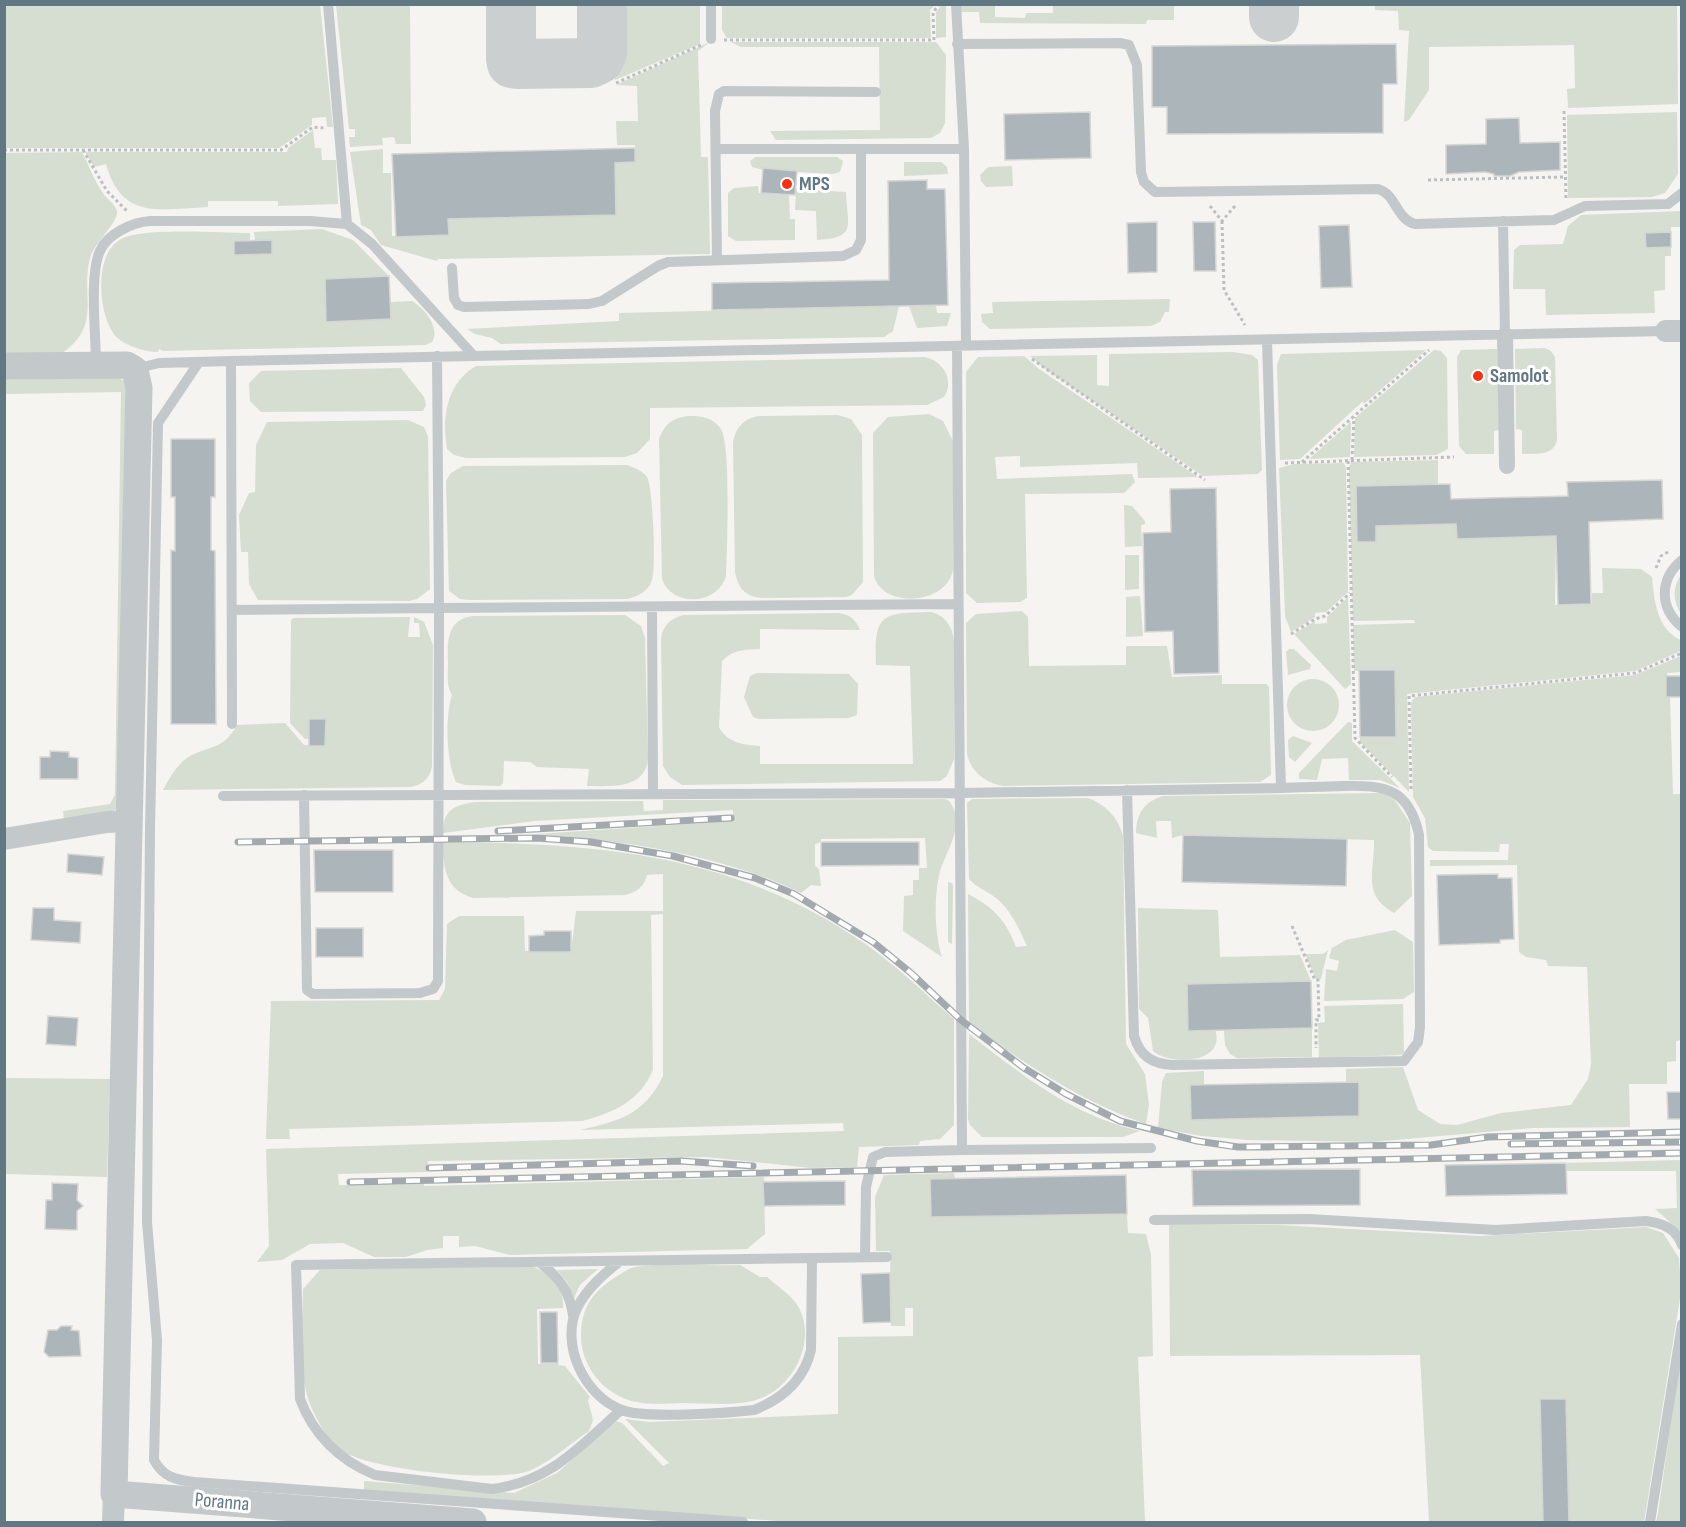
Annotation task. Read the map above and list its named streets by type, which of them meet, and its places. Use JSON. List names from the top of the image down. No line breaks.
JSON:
{"streets":{"street":["Poranna"]},"places":["MPS","Samolot"]}
